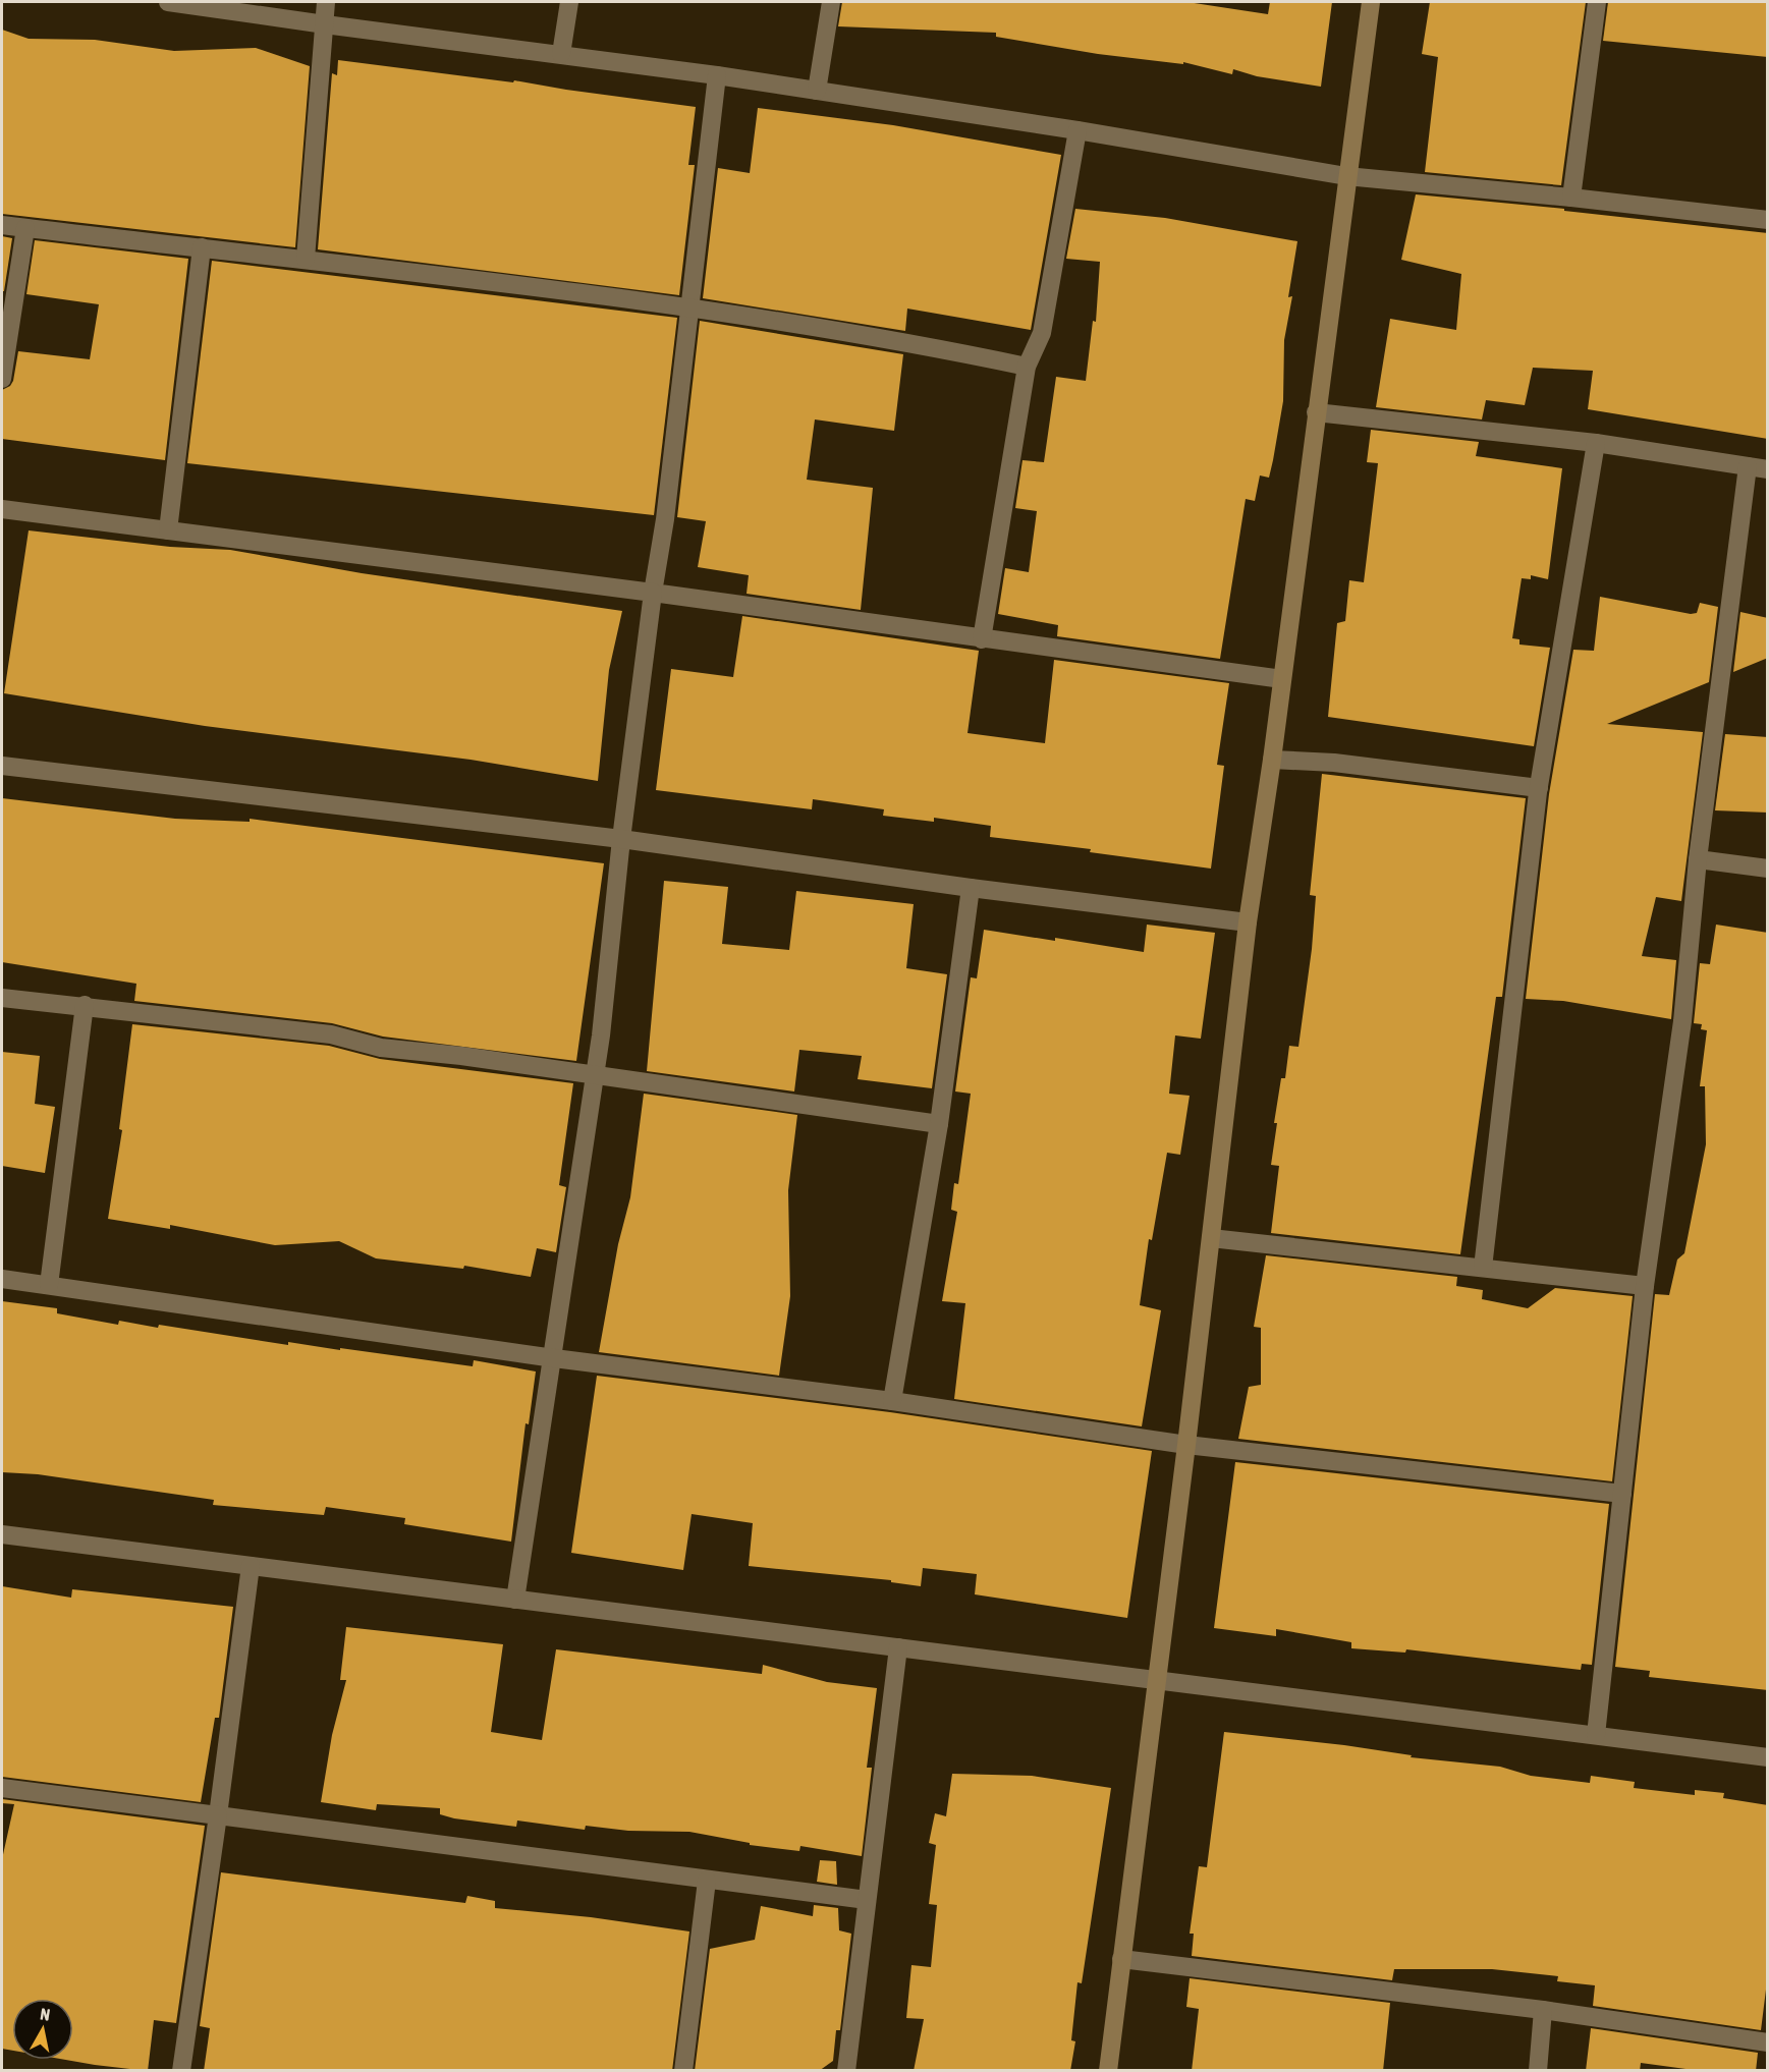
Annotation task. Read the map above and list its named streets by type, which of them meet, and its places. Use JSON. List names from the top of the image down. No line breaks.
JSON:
{"north":"top"}
